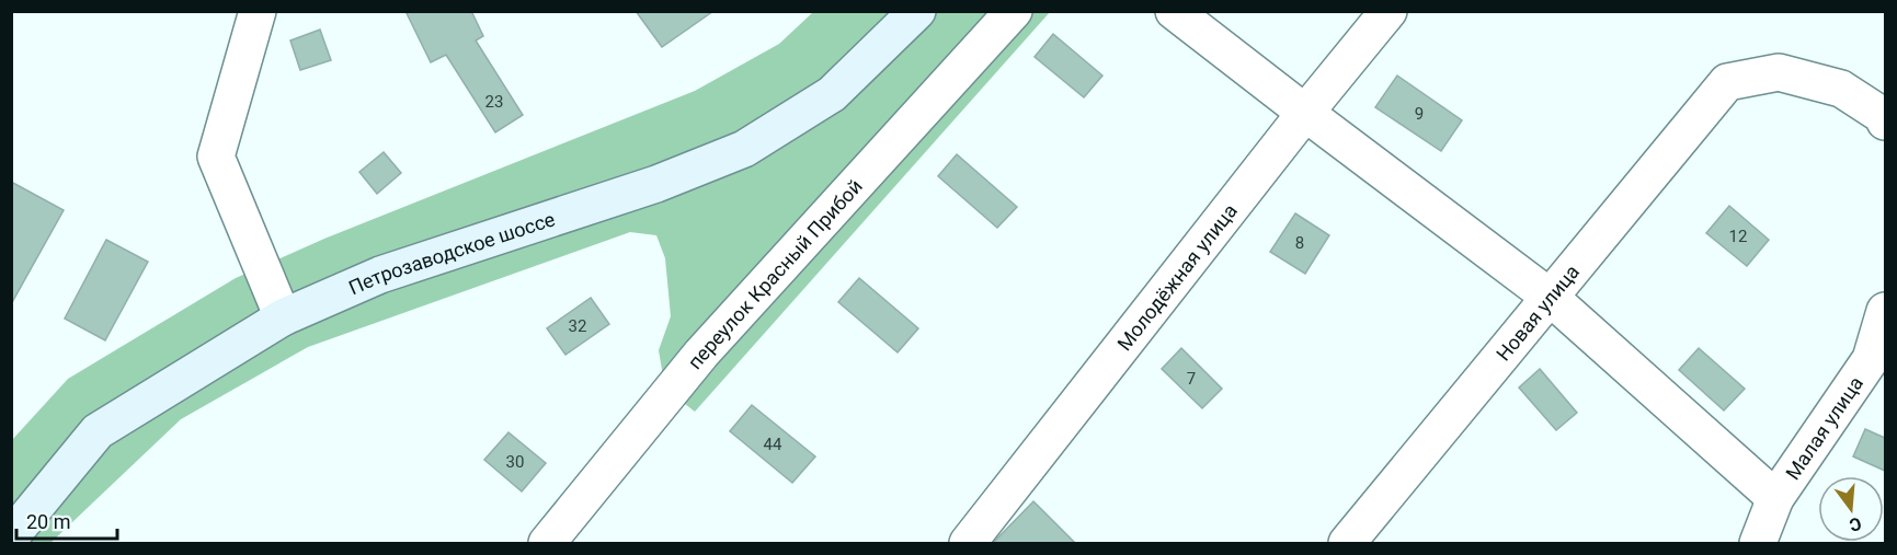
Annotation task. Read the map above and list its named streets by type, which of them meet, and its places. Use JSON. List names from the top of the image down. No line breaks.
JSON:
{"streets":{"main road":["Петрозаводское шоссе"],"street":["переулок Красный Прибой","Молодёжная улица","Новая улица","Малая улица"]},"house_numbers":["23","9","12","8","32","7","44","30"],"scale_bar":"20 m","north":"bottom"}
